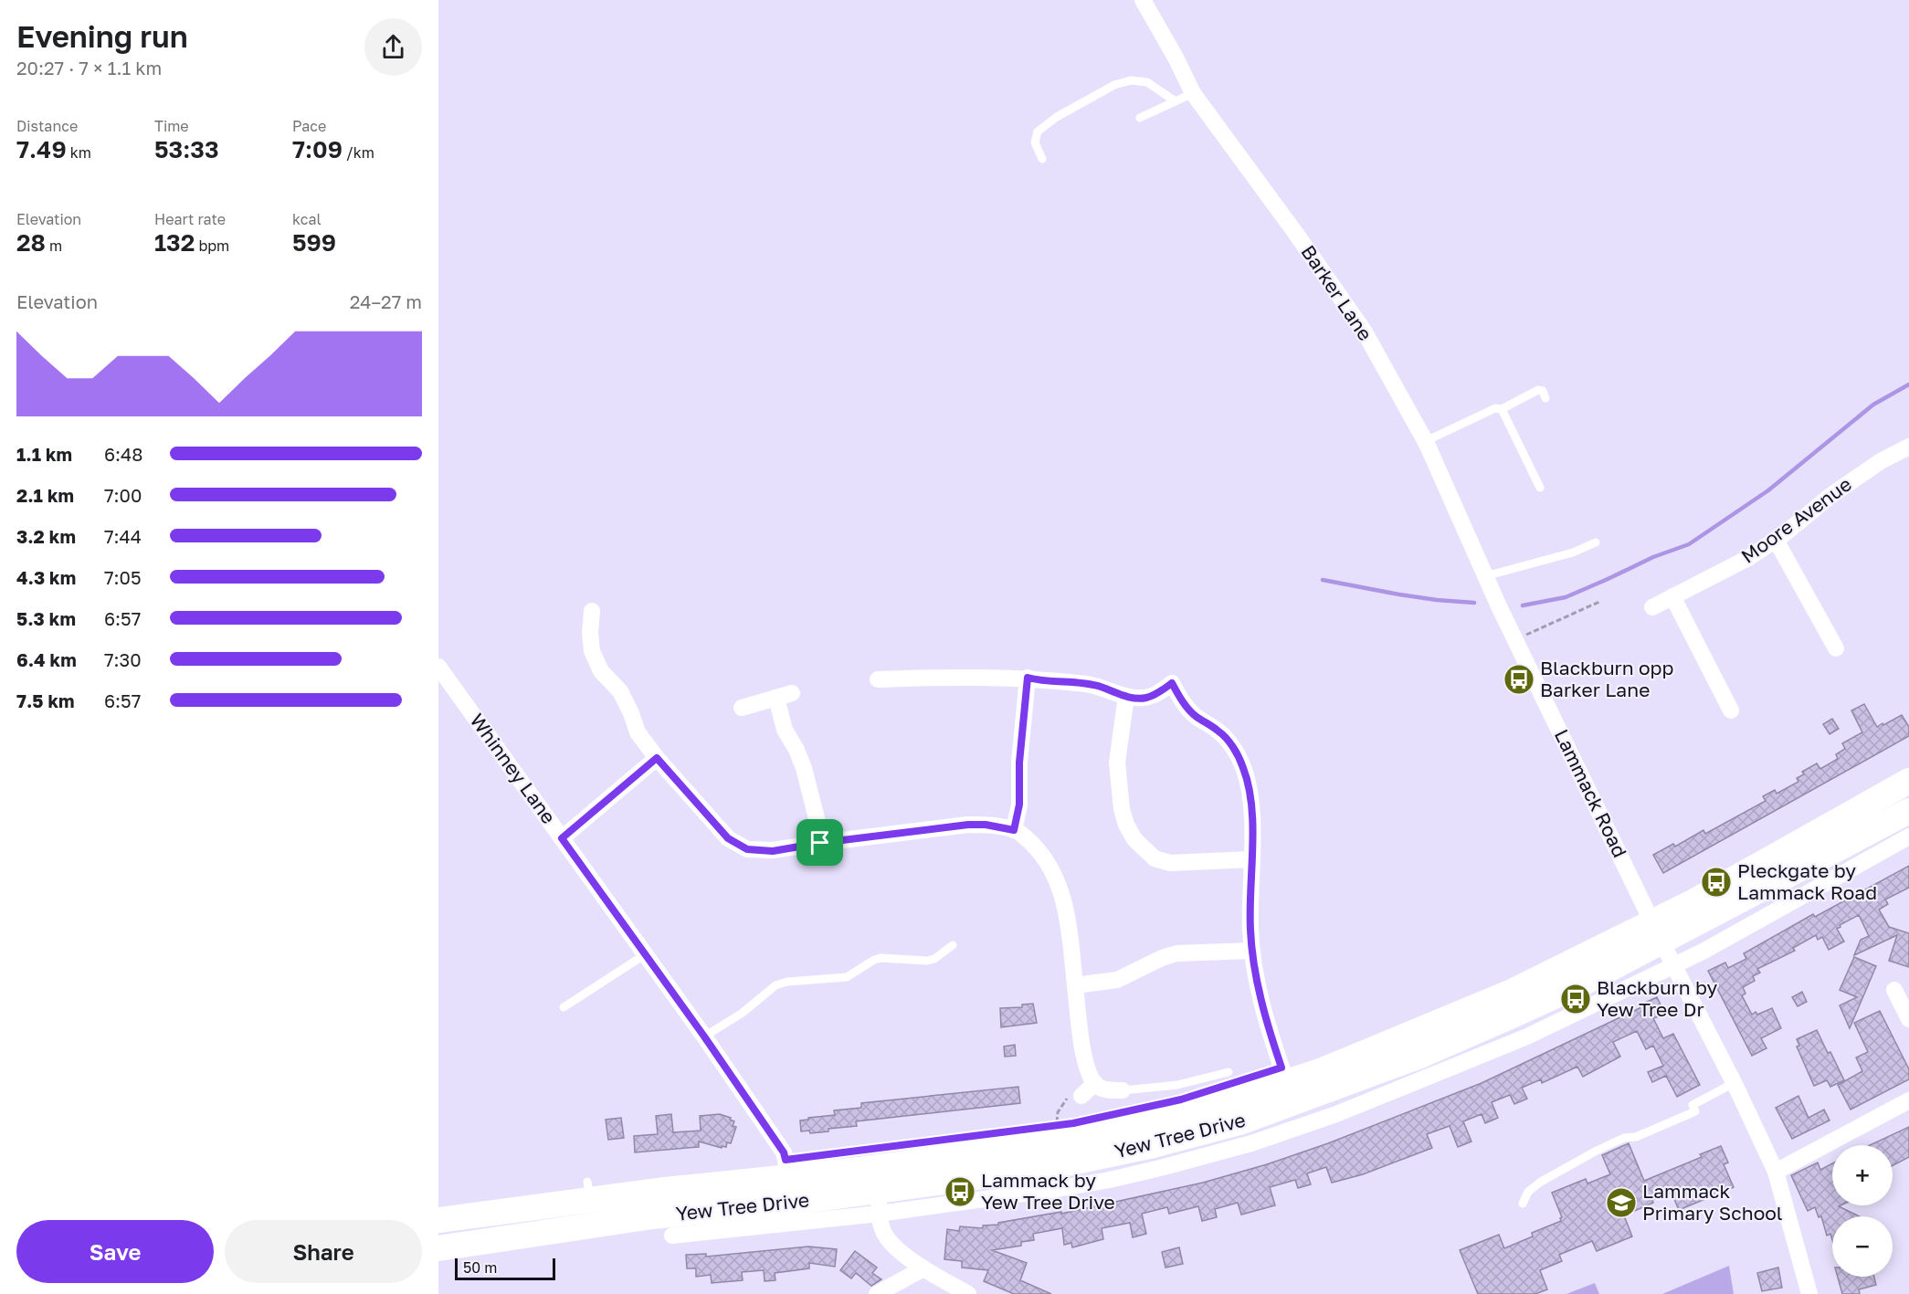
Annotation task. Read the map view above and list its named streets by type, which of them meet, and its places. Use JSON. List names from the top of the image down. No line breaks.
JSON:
{"streets":{"highway":["Yew Tree Drive"],"street":["Barker Lane","Moore Avenue","Whinney Lane","Lammack Road"]},"crossings":[["Barker Lane","Lammack Road"],["Whinney Lane","Yew Tree Drive"],["Lammack Road","Yew Tree Drive"]],"places":{"bus stop":["Blackburn opp Barker Lane","Pleckgate by Lammack Road","Blackburn by Yew Tree Dr","Lammack by Yew Tree Drive"],"school or university":["Lammack Primary School"]},"scale_bar":"50 m","page":{"heading":["Evening run","20:27 · 7 × 1.1 km"],"stats":[["Distance","7.49 km"],["Time","53:33"],["Pace","7:09 /km"],["Elevation","28 m"],["Heart rate","132 bpm"],["kcal","599"]],"chart":["Elevation","24–27 m"],"list":[{"name":"1.1 km","note":"6:48"},{"name":"2.1 km","note":"7:00"},{"name":"3.2 km","note":"7:44"},{"name":"4.3 km","note":"7:05"},{"name":"5.3 km","note":"6:57"},{"name":"6.4 km","note":"7:30"},{"name":"7.5 km","note":"6:57"}],"map_buttons":["+","−"],"buttons":["Save","Share"],"scale":"50 m"}}
